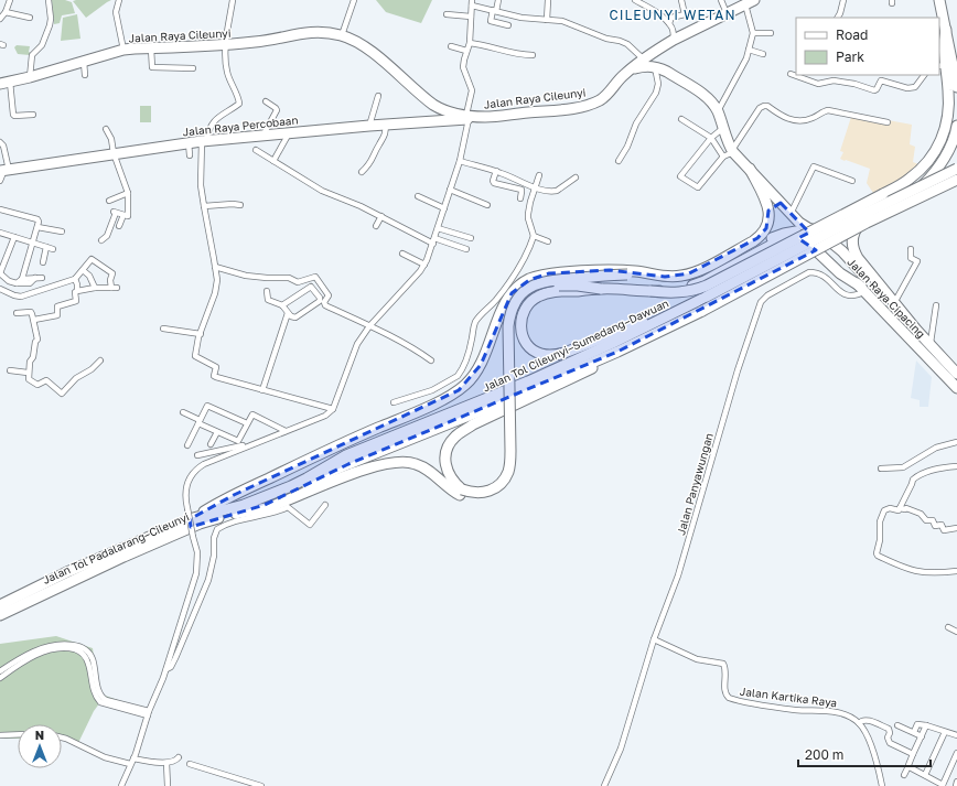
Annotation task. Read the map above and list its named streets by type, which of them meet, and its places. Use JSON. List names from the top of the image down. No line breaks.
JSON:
{"streets":{"highway":["Jalan Raya Cileunyi","Jalan Raya Percobaan","Jalan Raya Cipacing","Jalan Tol Cileunyi–Sumedang–Dawuan","Jalan Tol Padalarang–Cileunyi"],"street":["Jalan Panyawungan","Jalan Kartika Raya"]},"crossings":[["Jalan Raya Cileunyi","Jalan Raya Percobaan"],["Jalan Raya Cipacing","Jalan Panyawungan"],["Jalan Tol Cileunyi–Sumedang–Dawuan","Jalan Tol Padalarang–Cileunyi"],["Jalan Panyawungan","Jalan Kartika Raya"]],"districts":["CILEUNYI WETAN"],"legend":["Road","Park"],"scale_bar":"200 m","north":"top"}
